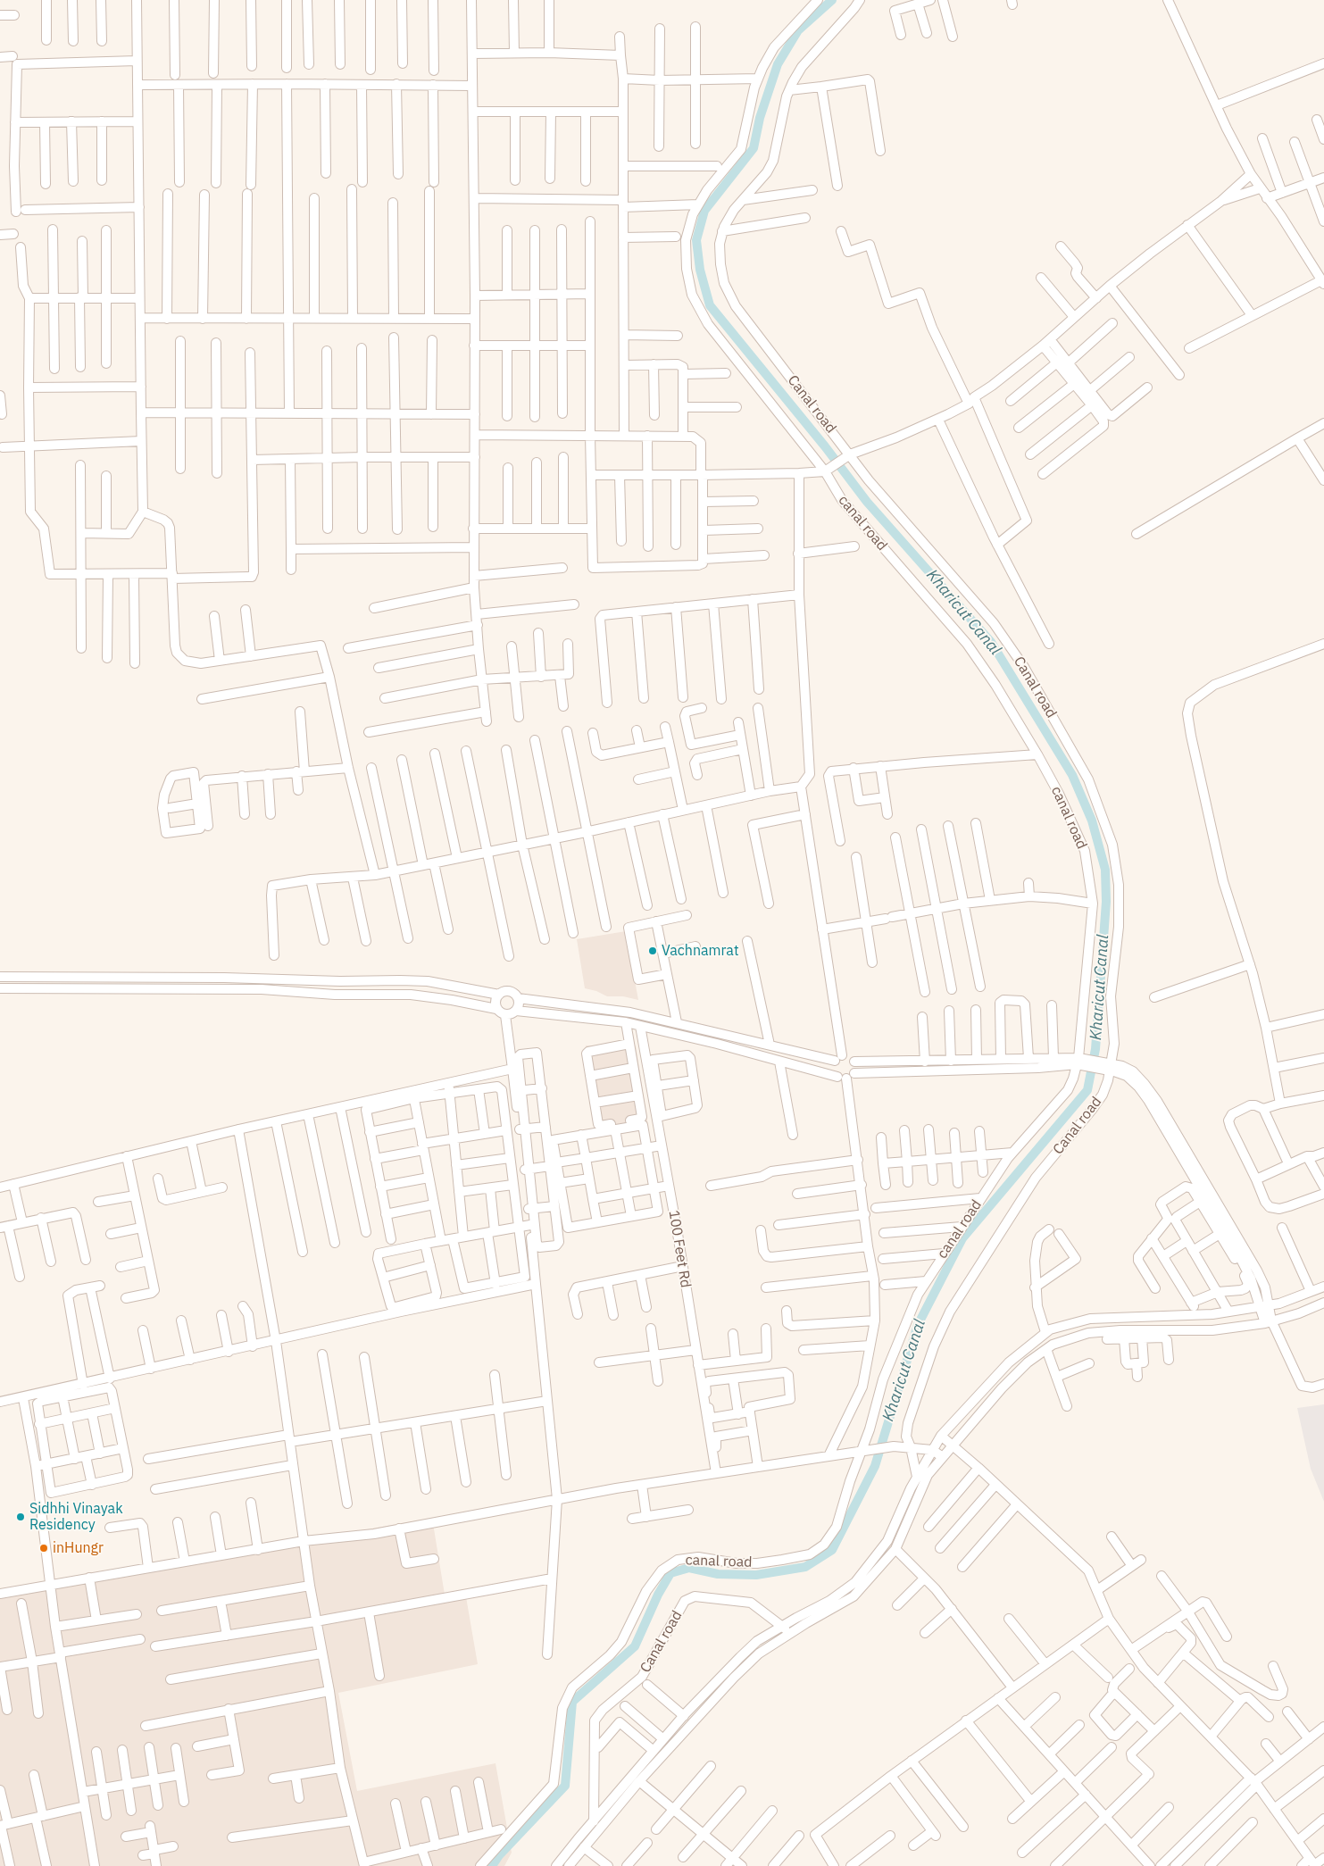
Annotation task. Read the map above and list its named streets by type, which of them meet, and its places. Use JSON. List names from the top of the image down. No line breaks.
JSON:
{"streets":{"street":["Canal road","canal road","100 Feet Rd"]},"water":["Kharicut Canal"],"places":["Vachnamrat","Sidhhi Vinayak Residency","inHungr"]}
